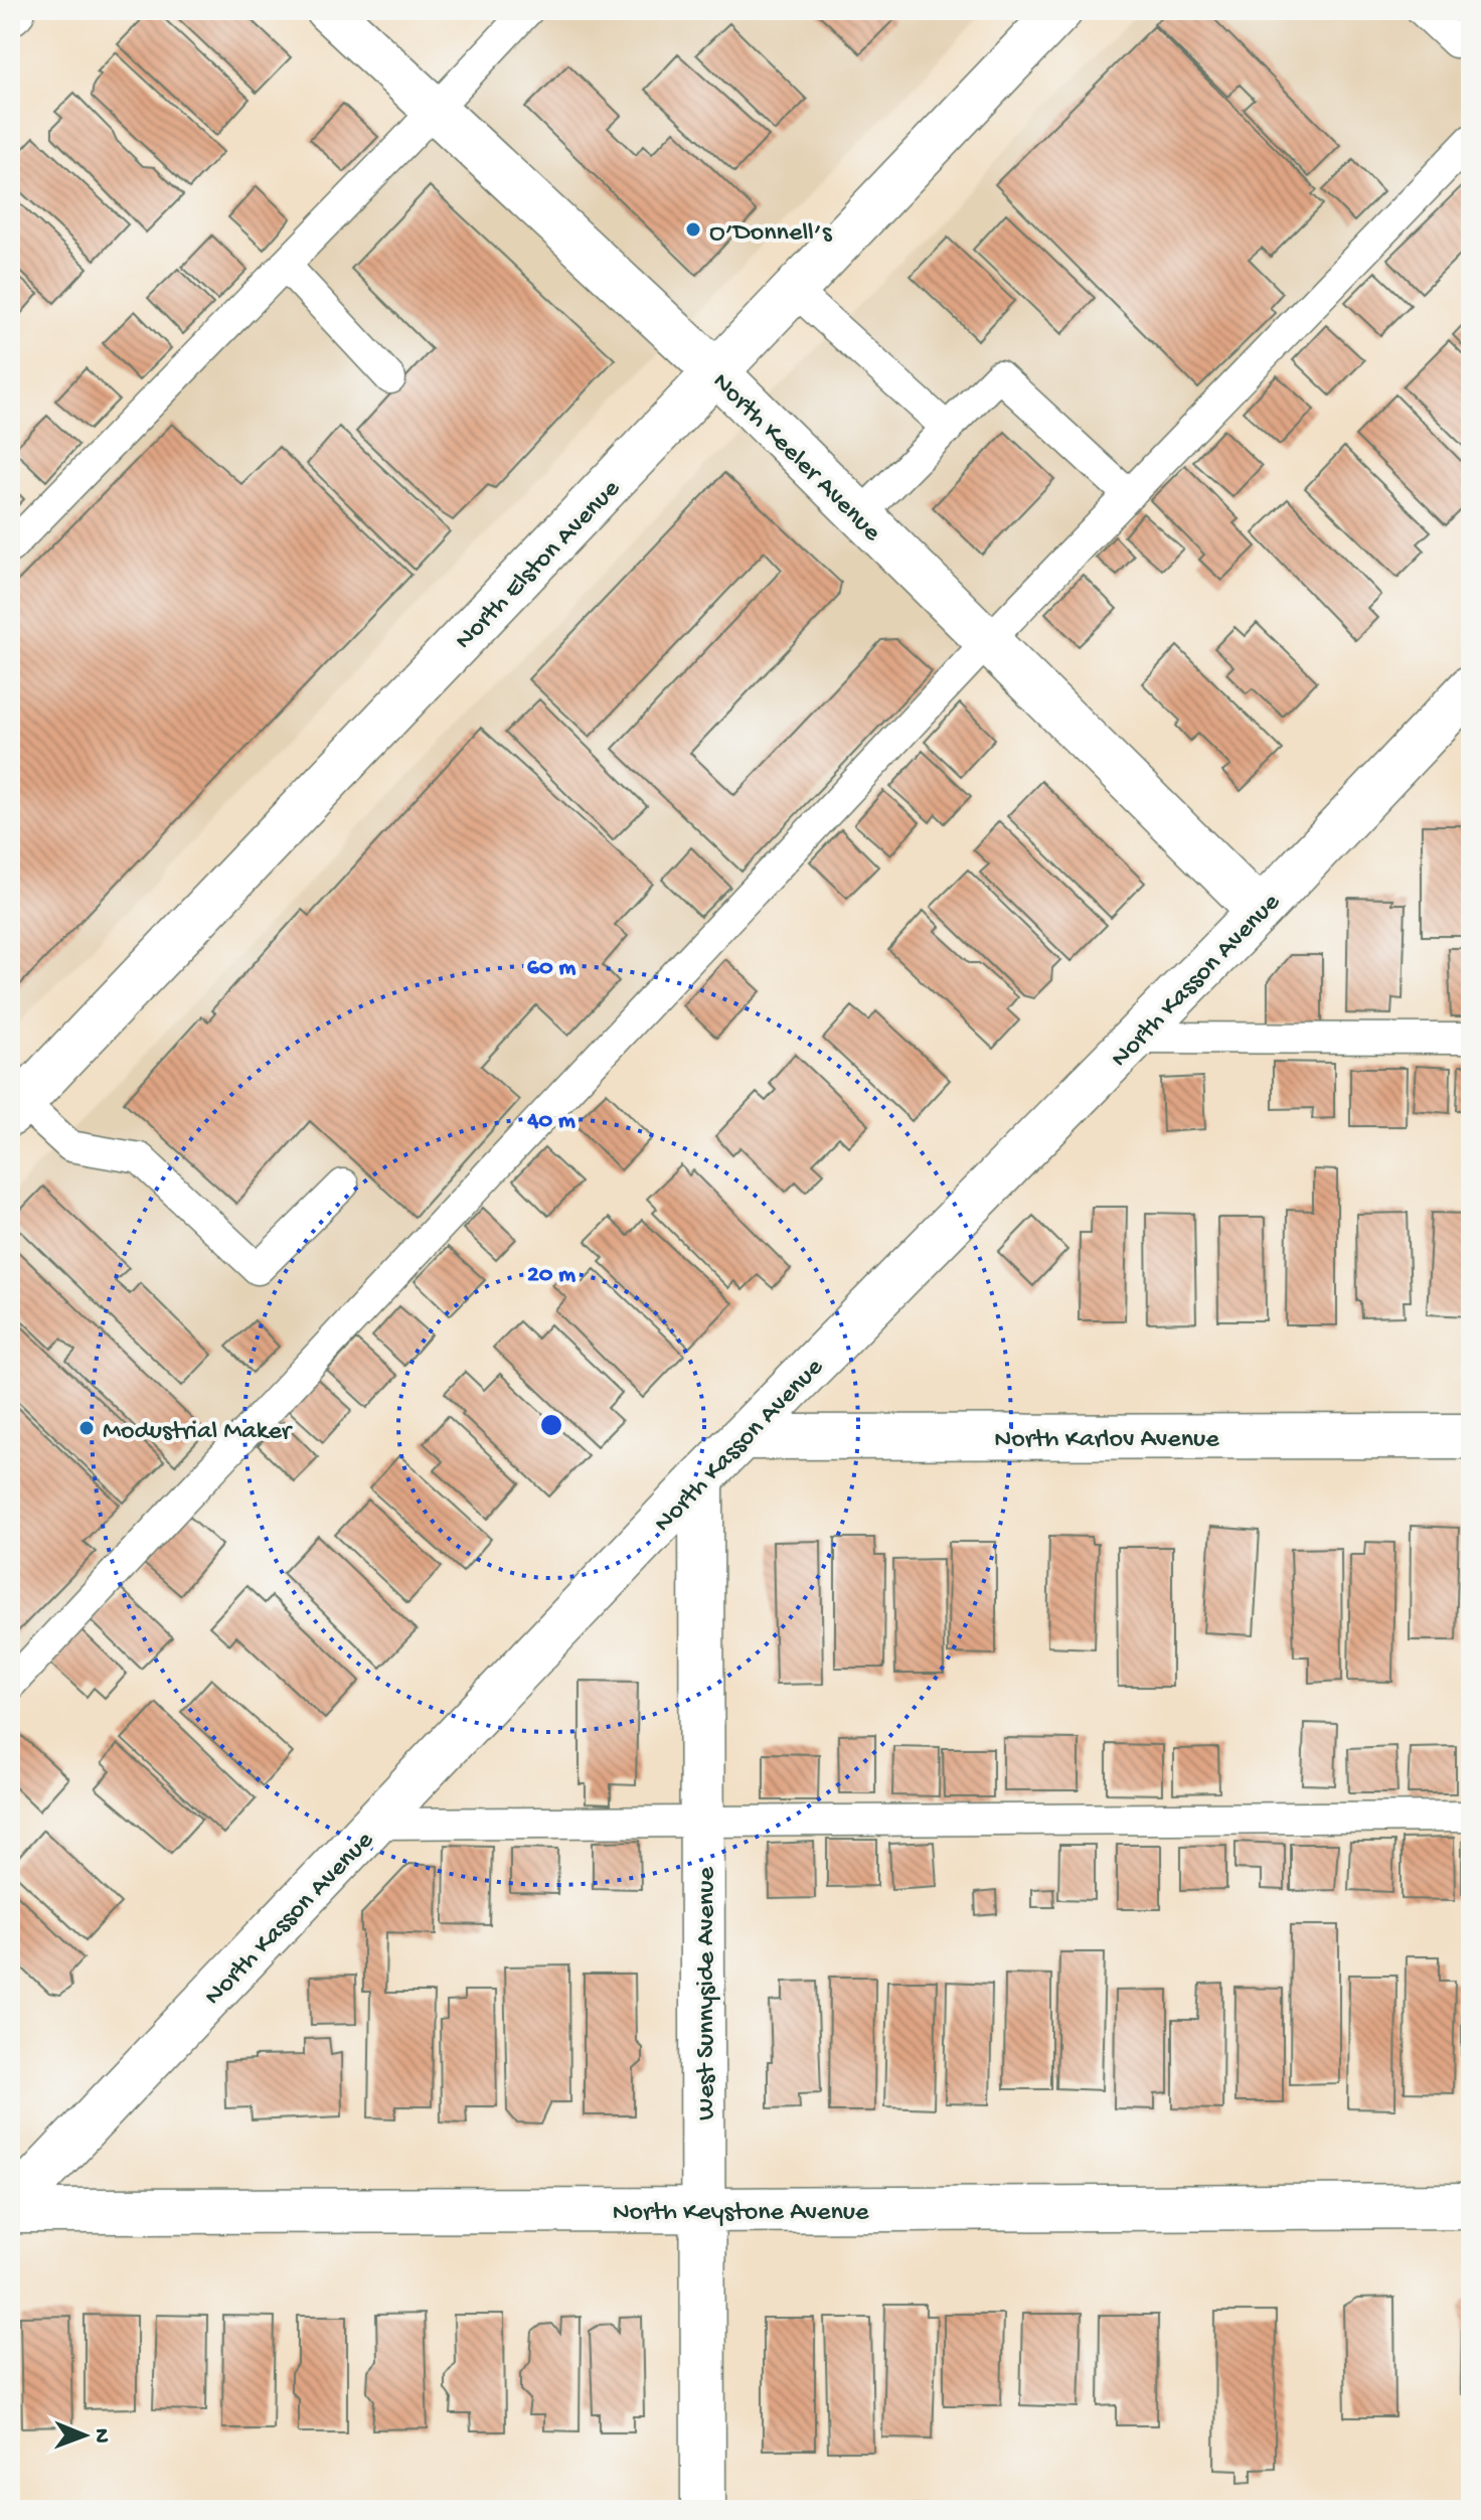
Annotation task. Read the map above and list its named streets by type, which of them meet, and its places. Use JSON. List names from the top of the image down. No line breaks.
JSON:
{"streets":{"street":["North Keeler Avenue","North Elston Avenue","North Kasson Avenue","North Karlov Avenue","West Sunnyside Avenue","North Keystone Avenue"]},"crossings":[["North Keeler Avenue","North Elston Avenue"],["North Keeler Avenue","North Kasson Avenue"],["North Kasson Avenue","North Karlov Avenue"],["North Kasson Avenue","West Sunnyside Avenue"],["North Kasson Avenue","North Keystone Avenue"],["West Sunnyside Avenue","North Keystone Avenue"]],"places":["O’Donnell’s","Modustrial Maker"],"north":"right","rings":["60 m","40 m","20 m"]}
